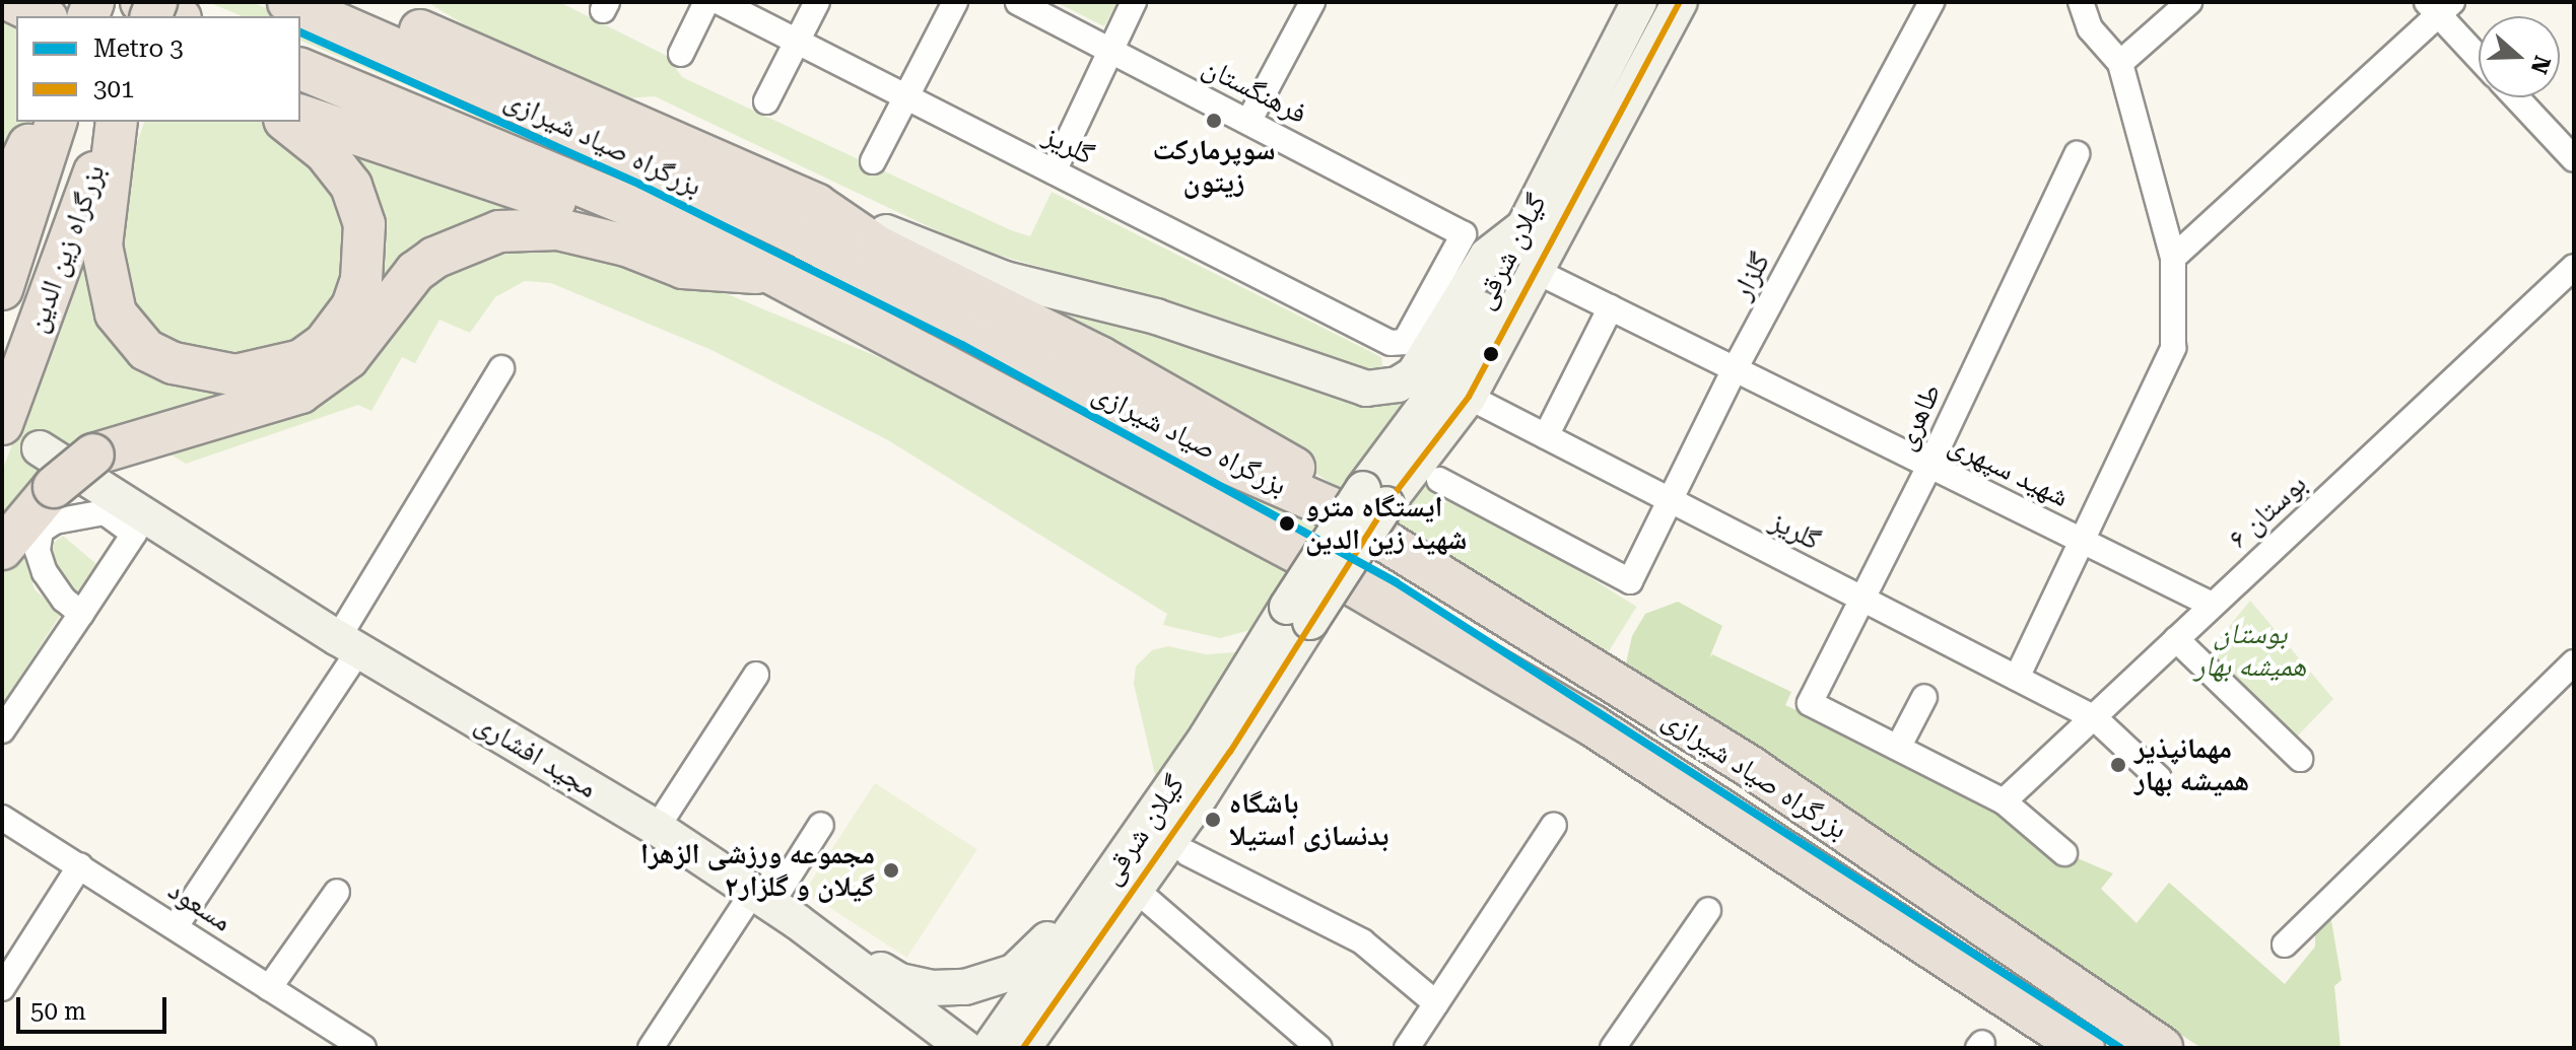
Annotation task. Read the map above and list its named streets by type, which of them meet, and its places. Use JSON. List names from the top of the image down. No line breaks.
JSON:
{"streets":{"highway":["بزرگراه صیاد شیرازی","بزرگراه زین الدین"],"main road":["گیلان شرقی","مجید افشاری"],"street":["فرهنگستان","گلریز","گلزار","طاهری","شهید سپهری","بوستان ۶","مسعود"]},"crossings":[["فرهنگستان","گلریز"],["بزرگراه صیاد شیرازی","گیلان شرقی"],["گلریز","گیلان شرقی"],["گلریز","گلزار"],["گلریز","طاهری"],["گلریز","بوستان ۶"],["گیلان شرقی","شهید سپهری"],["گلزار","شهید سپهری"],["طاهری","شهید سپهری"],["شهید سپهری","بوستان ۶"]],"parks":["بوستان همیشه بهار"],"places":["سوپرمارکت زیتون","ایستگاه مترو شهید زین الدین","مهمانپذیر همیشه بهار","باشگاه بدنسازی استیلا","مجموعه ورزشی الزهرا گیلان و گلزار۲"],"lines":["transit line 301","metro line 3"],"legend":["Metro 3","301"],"scale_bar":"50 m","north":"right"}
